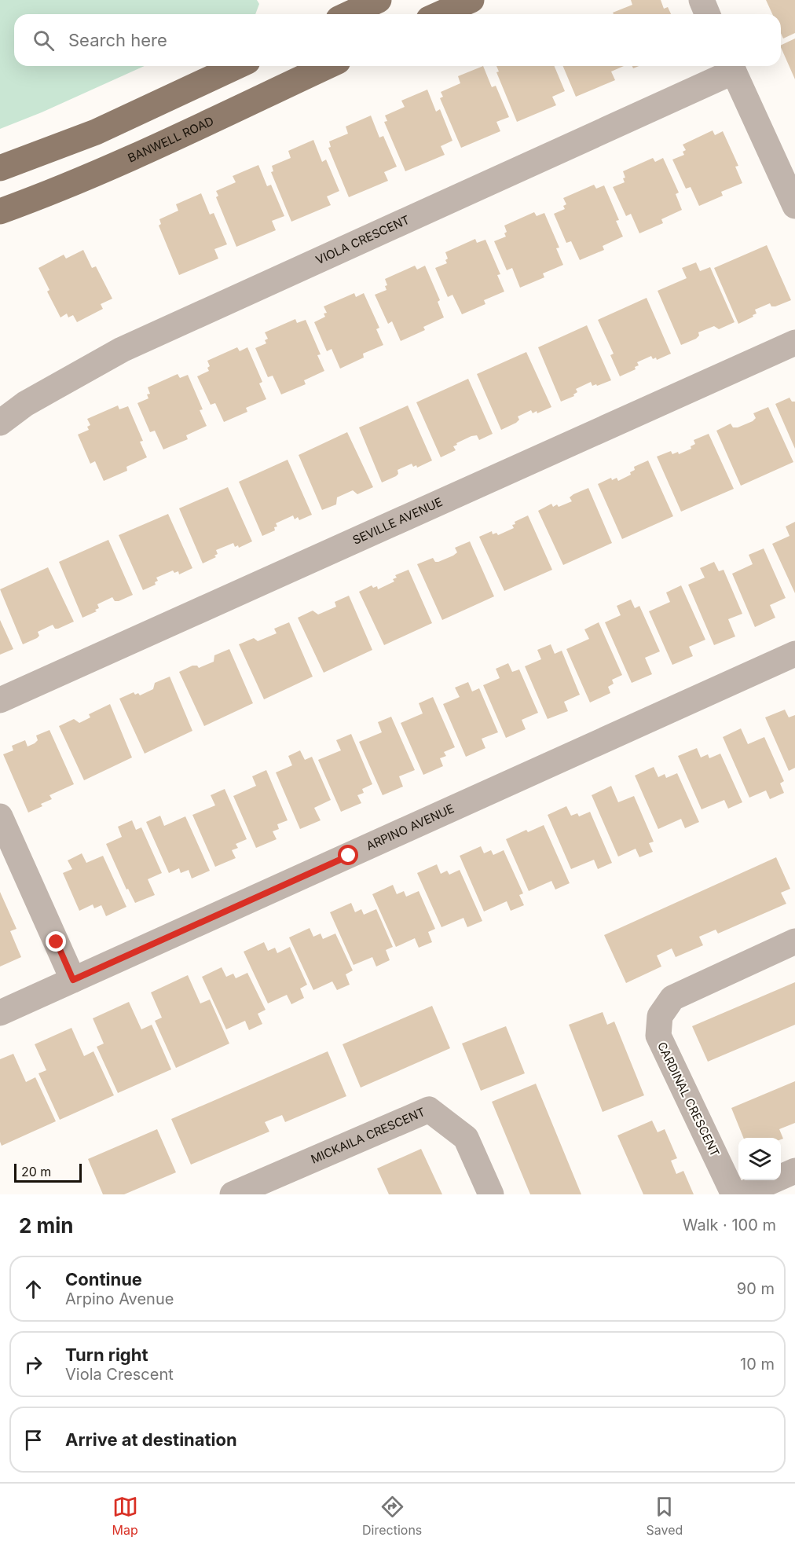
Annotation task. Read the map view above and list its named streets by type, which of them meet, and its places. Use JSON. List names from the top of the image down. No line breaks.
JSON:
{"streets":{"main road":["BANWELL ROAD"],"street":["VIOLA CRESCENT","SEVILLE AVENUE","ARPINO AVENUE","CARDINAL CRESCENT","MICKAILA CRESCENT"]},"scale_bar":"20 m","page":{"search":"Search here","scale":"20 m","heading":["2 min","Walk · 100 m"],"list":[["Continue","Arpino Avenue","90 m"],["Turn right","Viola Crescent","10 m"],"Arrive at destination"],"nav":["Map","Directions","Saved"]}}
